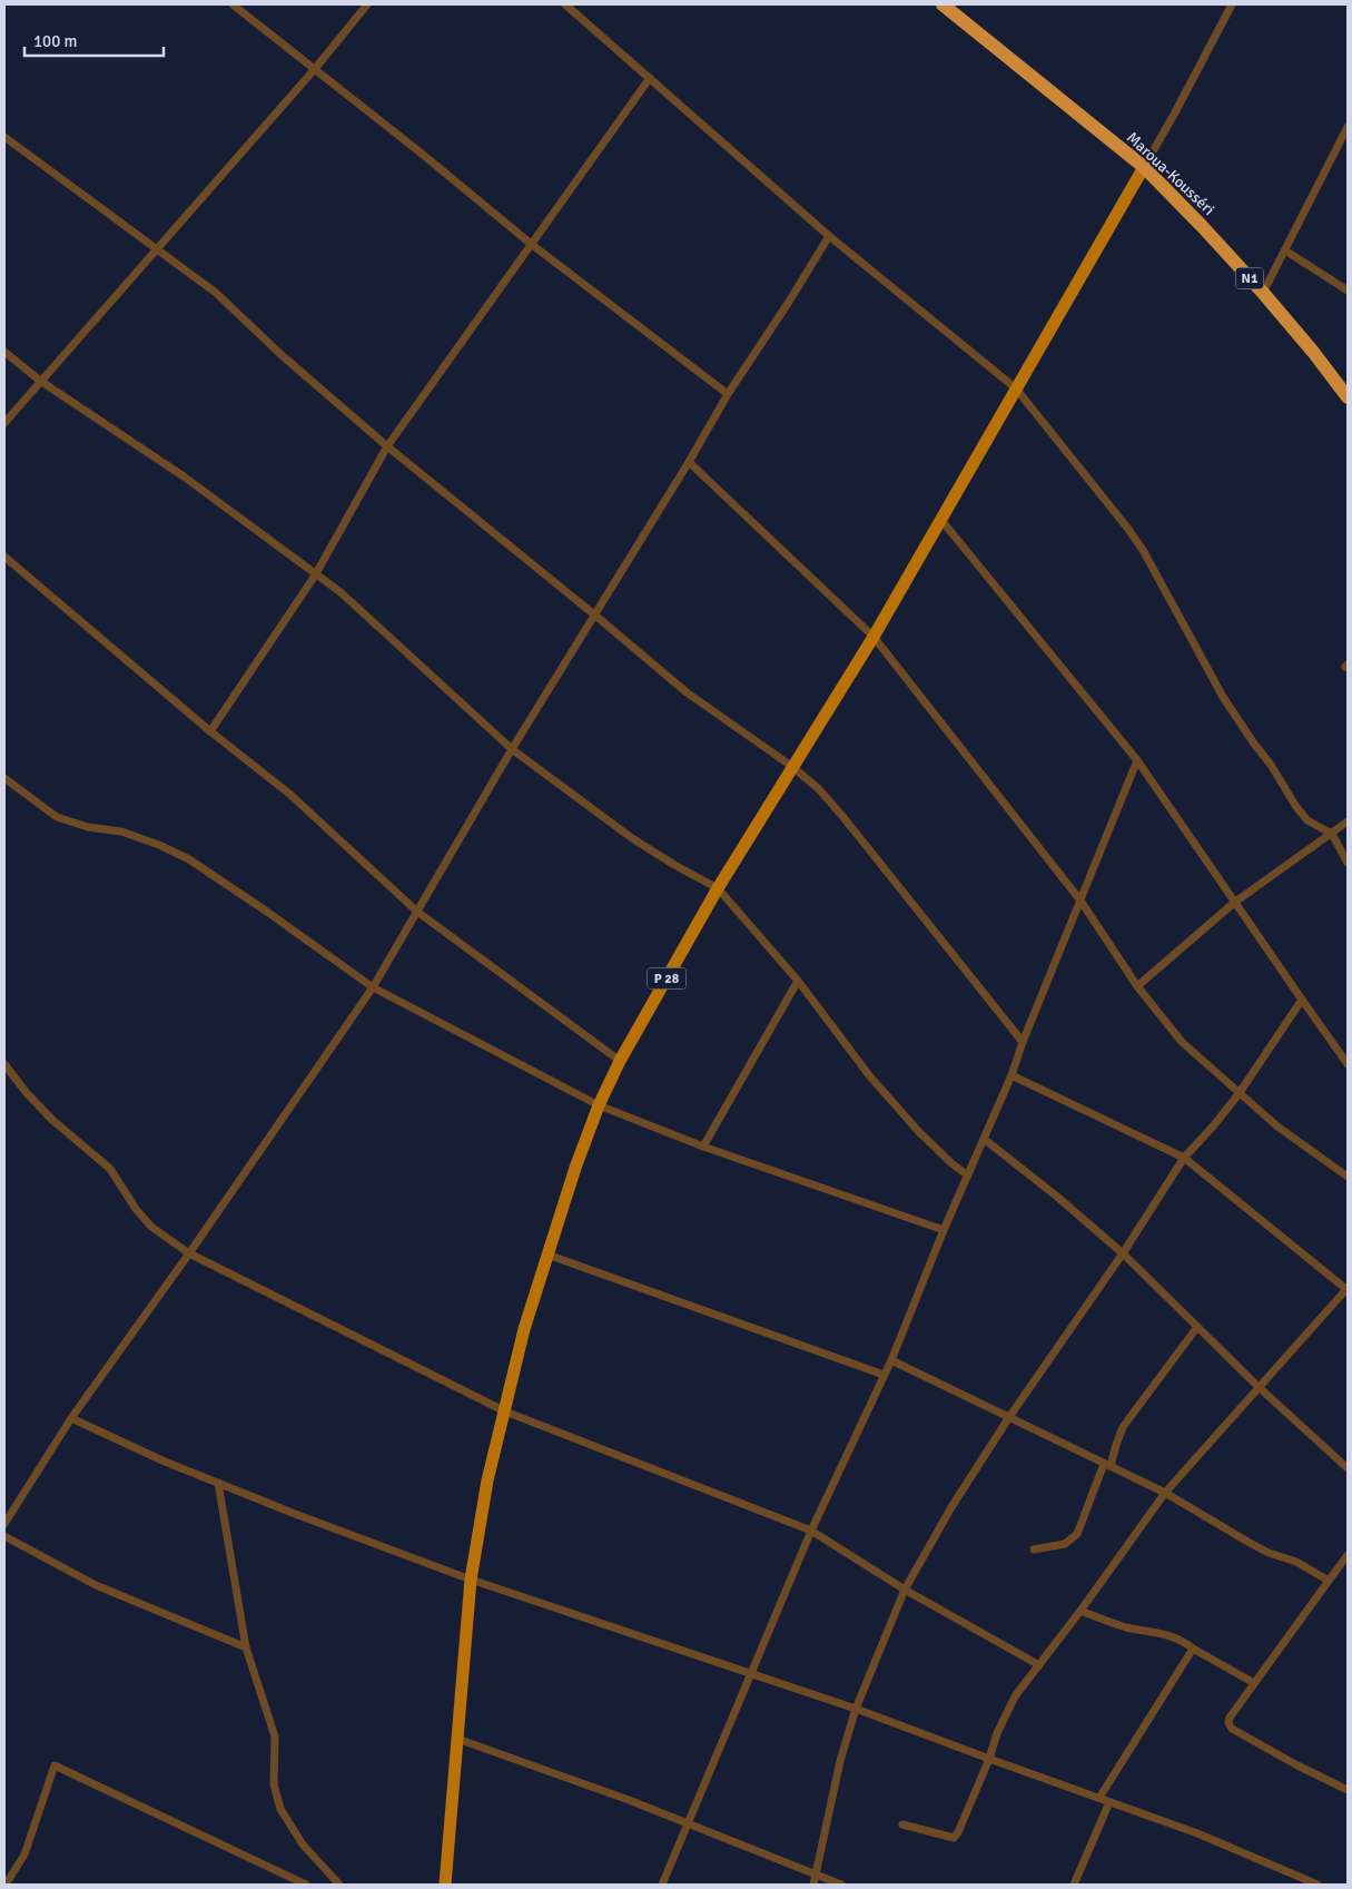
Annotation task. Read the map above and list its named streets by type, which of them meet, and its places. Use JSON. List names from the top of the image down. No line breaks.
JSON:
{"streets":{"highway":["Maroua-Kousséri","N1"],"main road":["P 28"]},"crossings":[["Maroua-Kousséri","P 28"]],"scale_bar":"100 m"}
